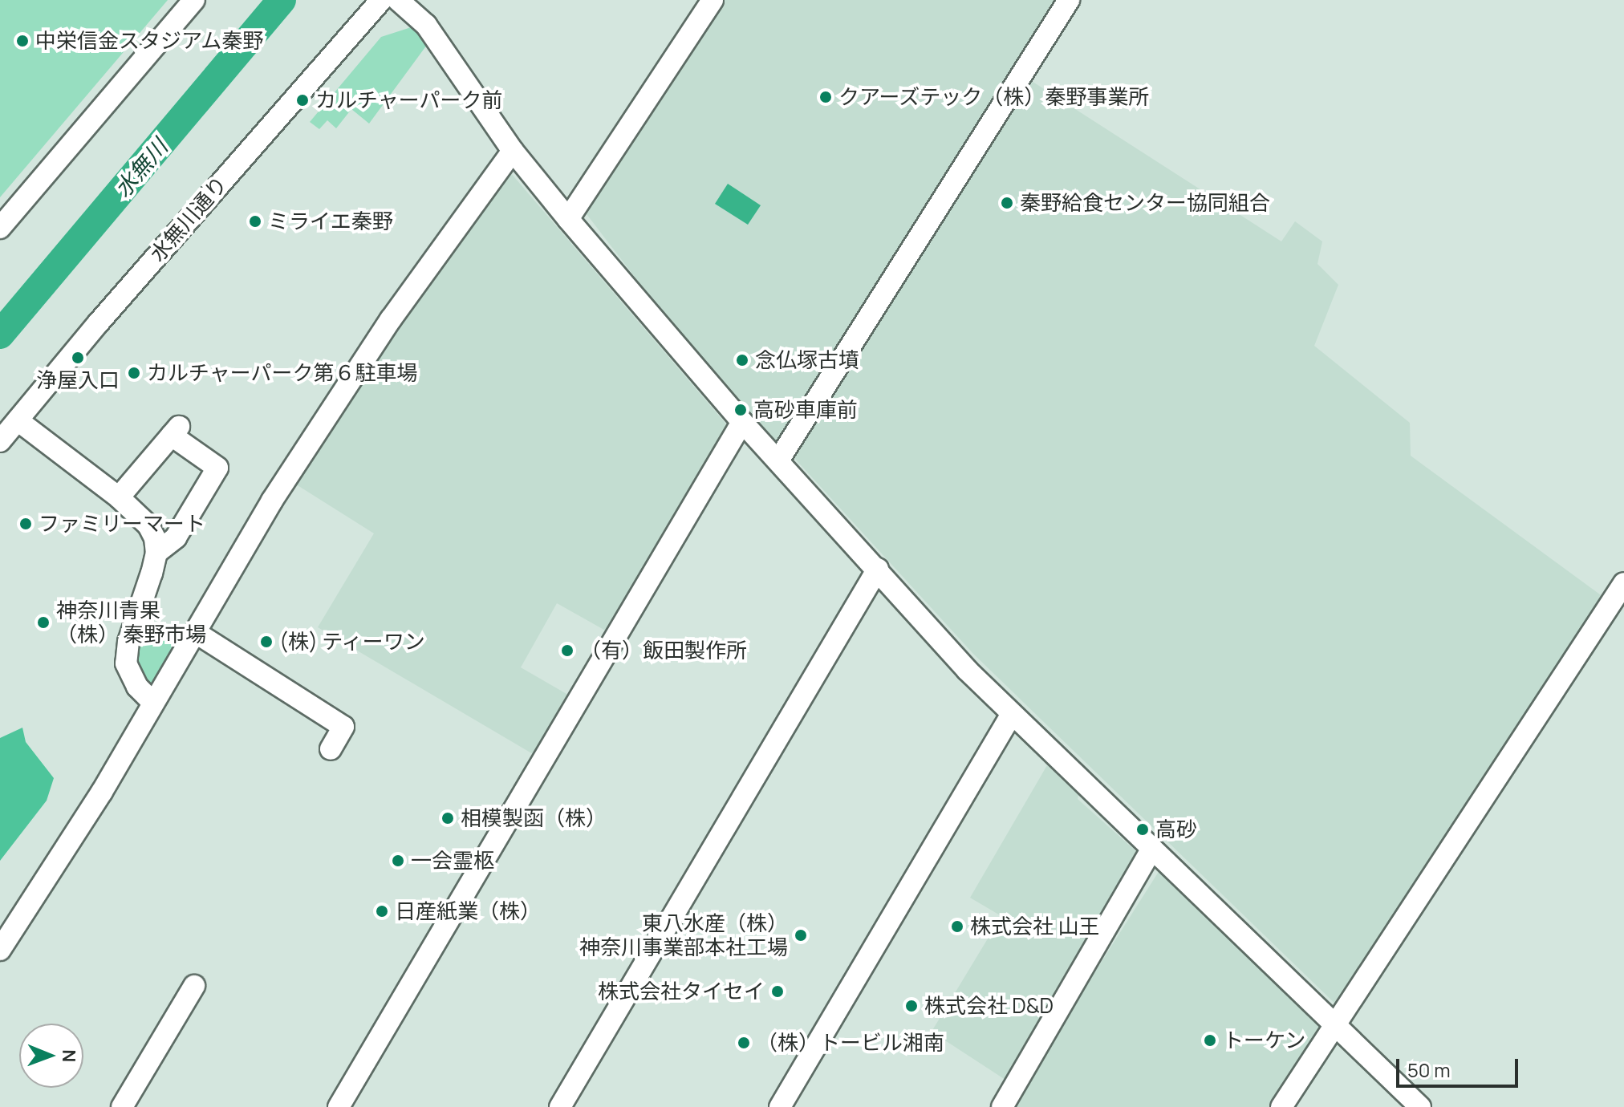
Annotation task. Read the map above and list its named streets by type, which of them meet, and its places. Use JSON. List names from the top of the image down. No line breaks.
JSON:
{"streets":{"street":["水無川通り"]},"water":["水無川"],"places":["中栄信金スタジアム秦野","クアーズテック（株）秦野事業所","カルチャーパーク前","秦野給食センター協同組合","ミライエ秦野","浄屋入口","念仏塚古墳","カルチャーパーク第６駐車場","高砂車庫前","ファミリーマート","神奈川青果 （株） 秦野市場","(株) ティーワン","（有）飯田製作所","相模製函（株）","高砂","一会霊柩","日産紙業（株）","株式会社 山王","東八水産（株） 神奈川事業部本社工場","株式会社タイセイ","株式会社 D&D","トーケン","（株）トービル湘南"],"scale_bar":"50 m","north":"right"}
